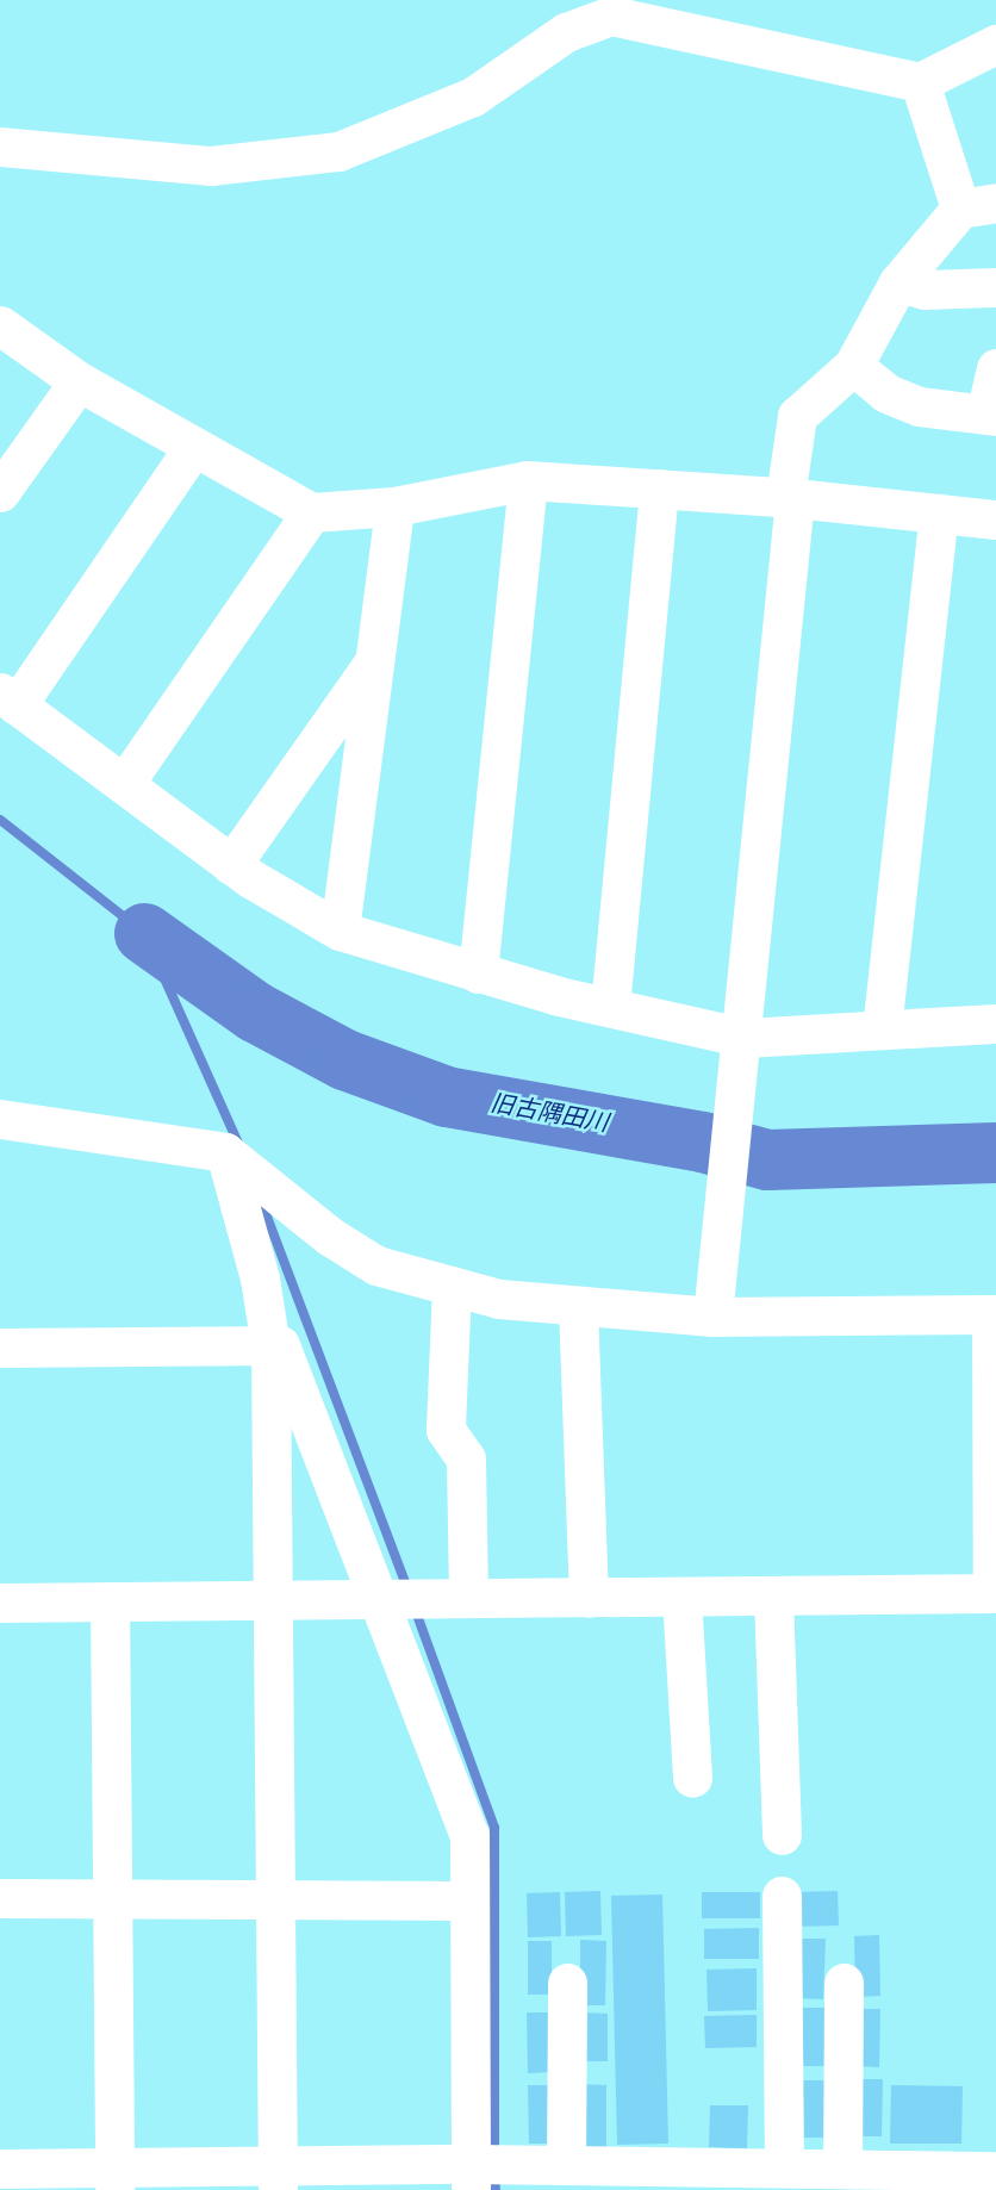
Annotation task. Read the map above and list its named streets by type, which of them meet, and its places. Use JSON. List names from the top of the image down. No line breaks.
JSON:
{"water":["旧古隅田川"]}
